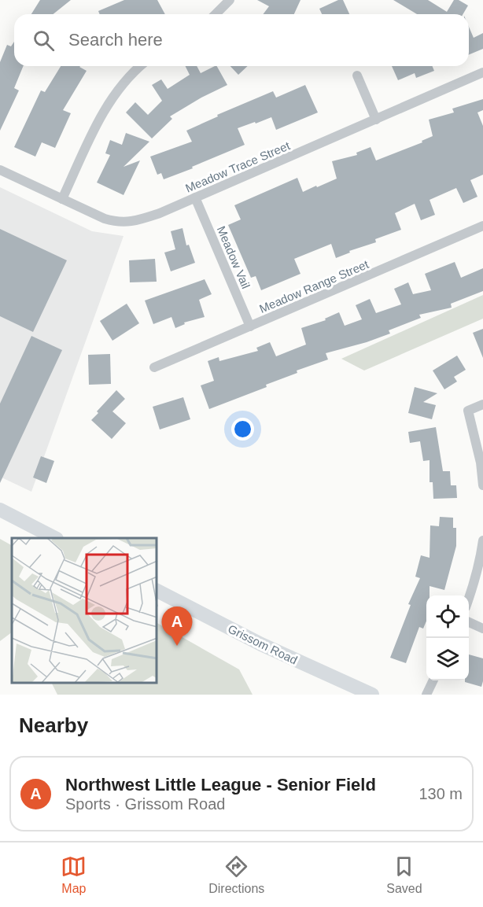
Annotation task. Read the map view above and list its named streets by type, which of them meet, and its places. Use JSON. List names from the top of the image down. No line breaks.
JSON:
{"streets":{"main road":["Grissom Road"],"street":["Meadow Trace Street","Meadow Vail","Meadow Range Street"]},"crossings":[["Meadow Trace Street","Meadow Vail"],["Meadow Vail","Meadow Range Street"]],"page":{"search":"Search here","pins":"A","heading":"Nearby","list":[{"mark":"A","name":"Northwest Little League - Senior Field","note":"Sports · Grissom Road","value":"130 m"}],"nav":["Map","Directions","Saved"]}}
